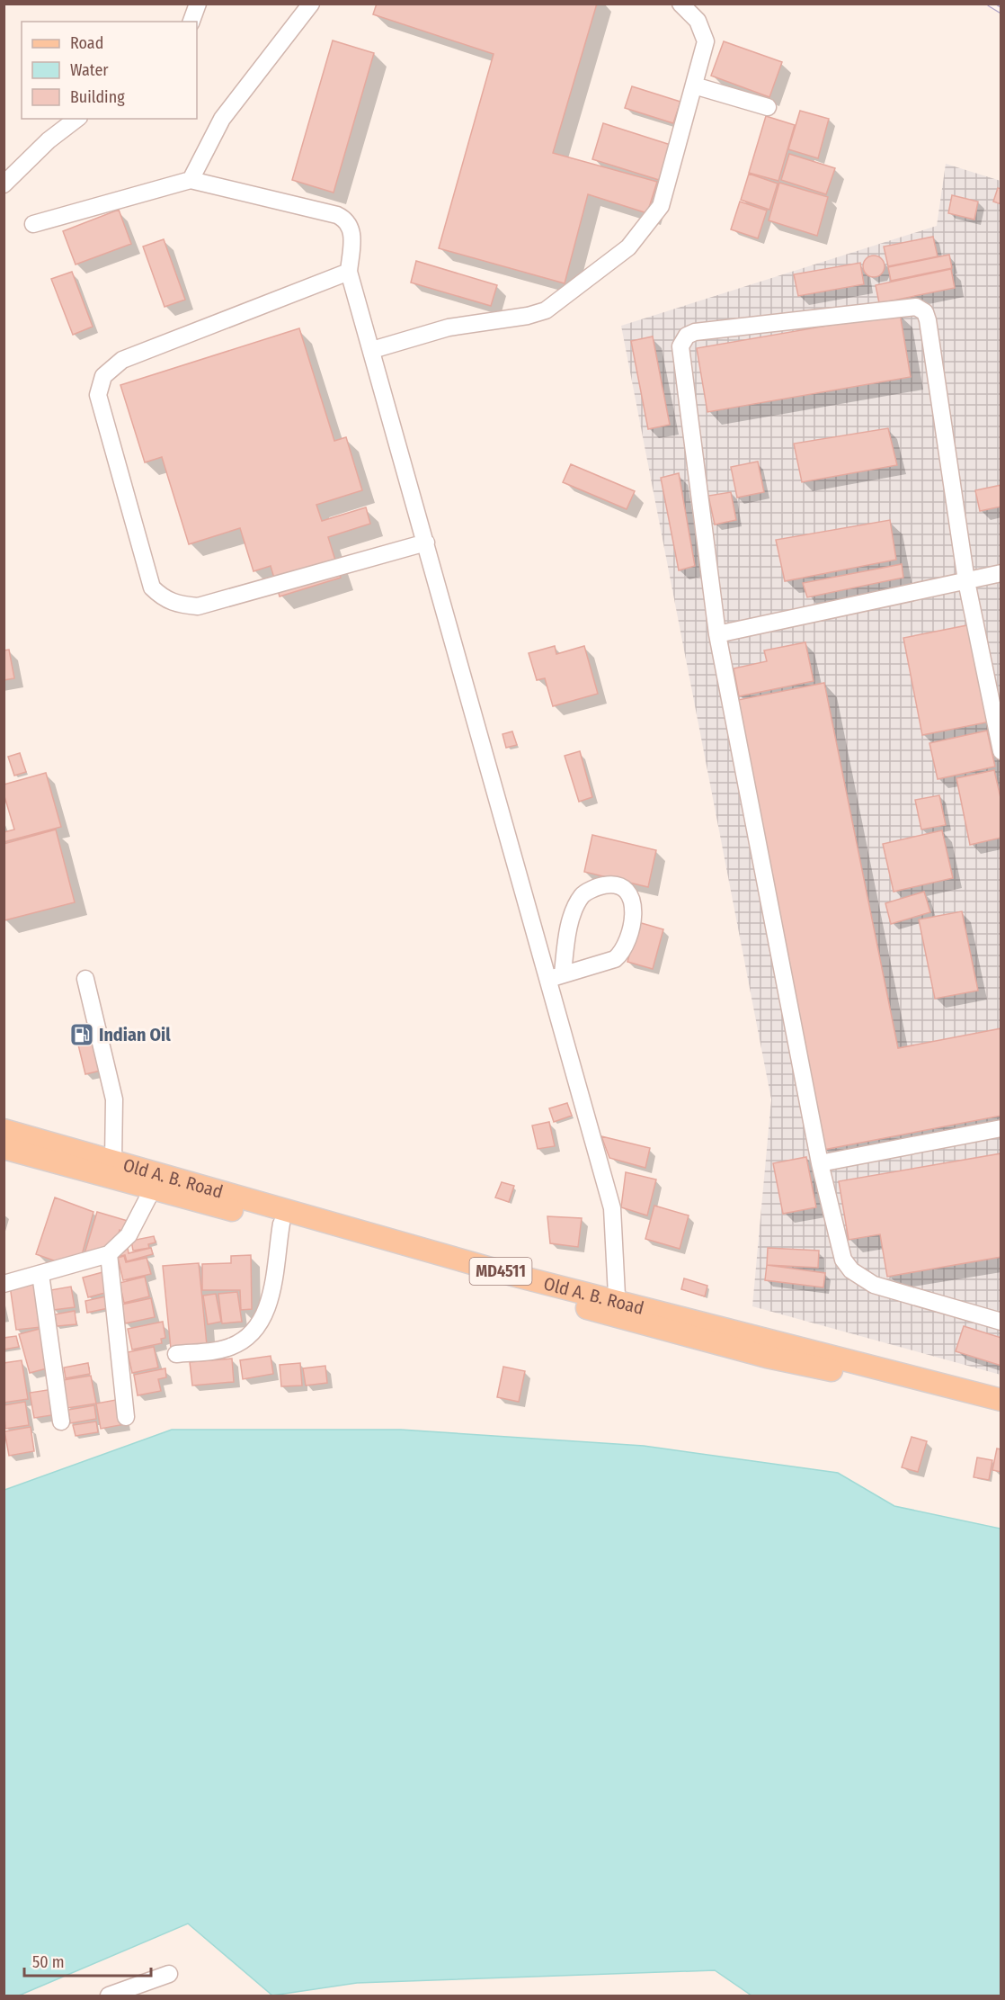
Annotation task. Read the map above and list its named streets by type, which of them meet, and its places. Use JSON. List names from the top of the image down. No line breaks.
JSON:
{"streets":{"main road":["Old A. B. Road","MD4511"]},"places":{"fuel station":["Indian Oil"]},"legend":["Road","Water","Building"],"scale_bar":"50 m"}
